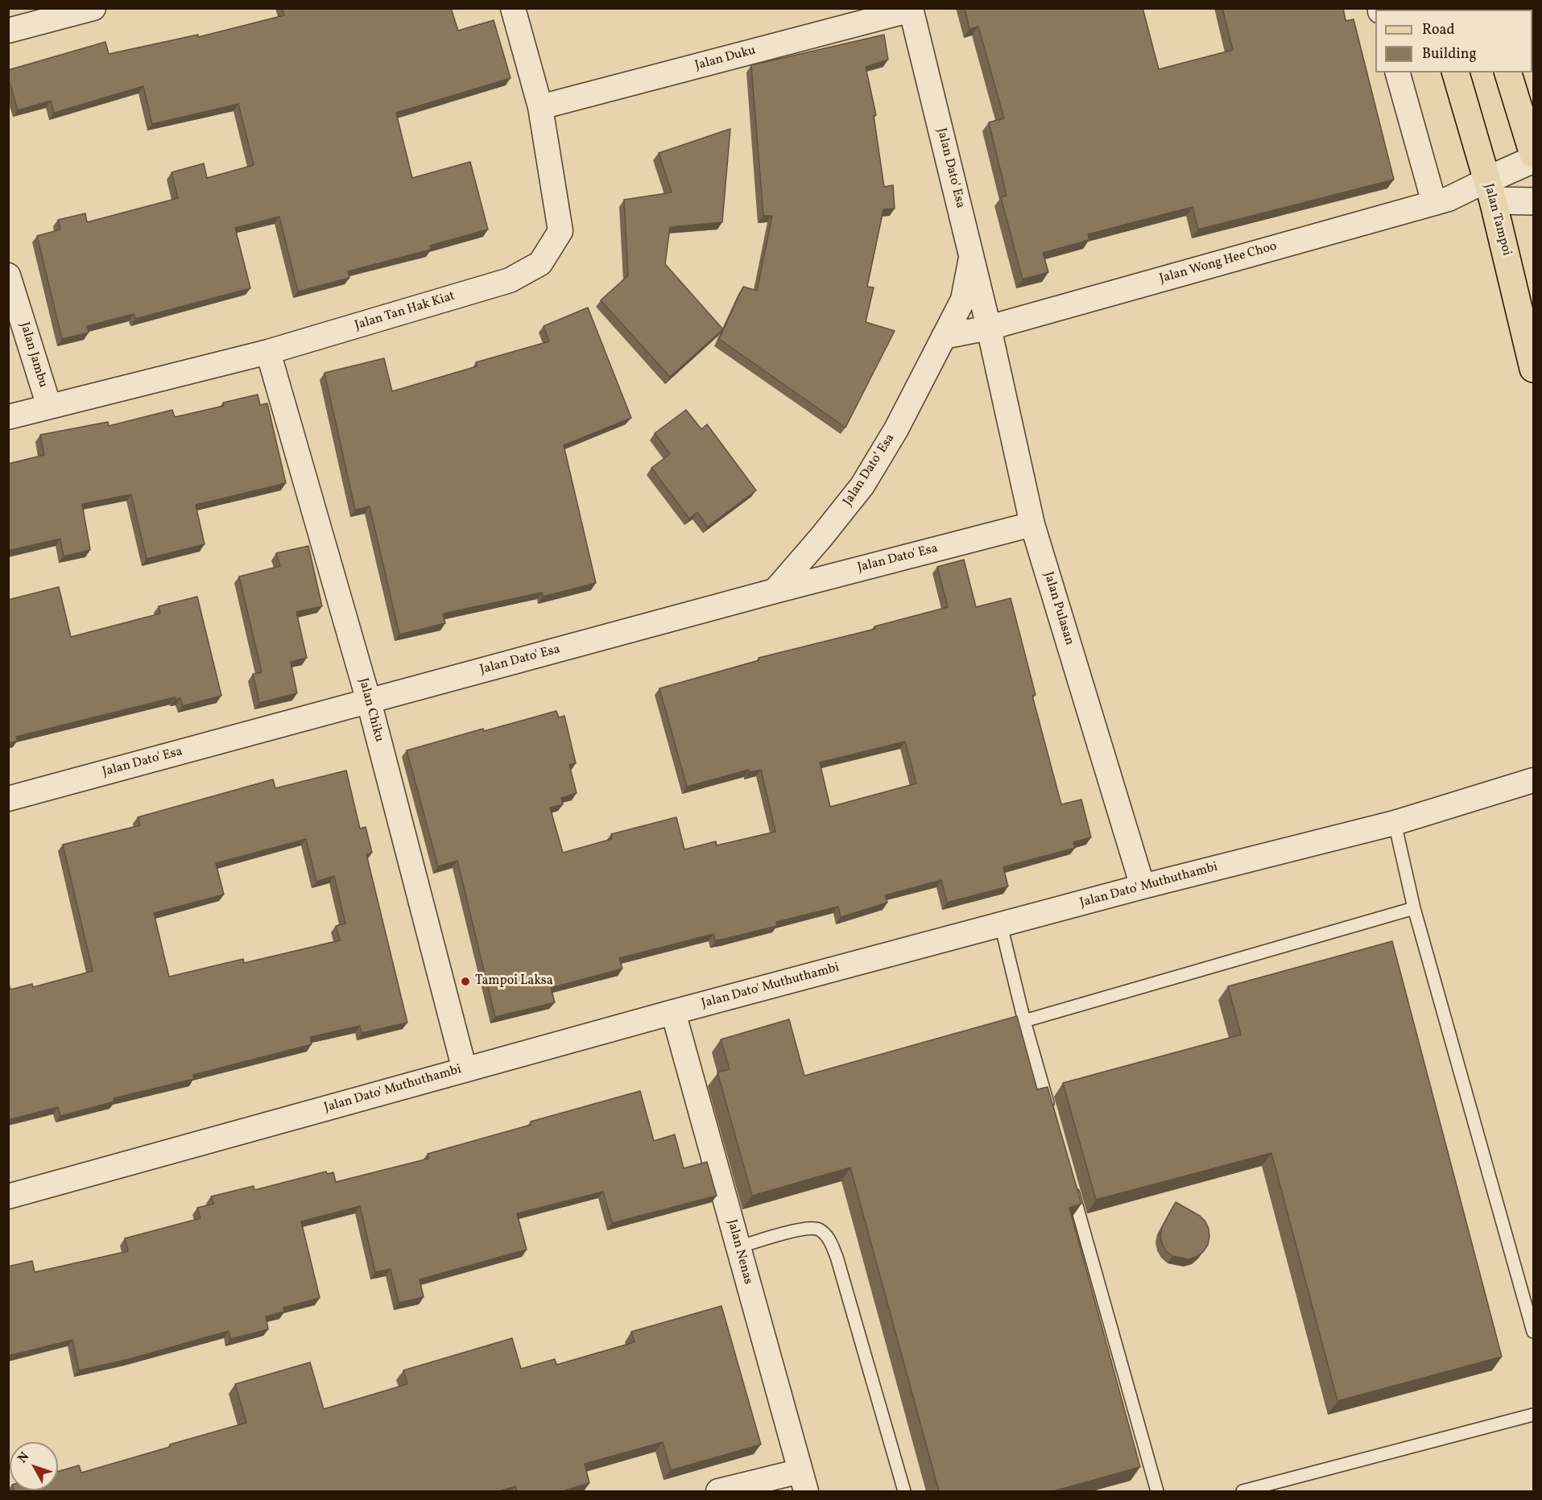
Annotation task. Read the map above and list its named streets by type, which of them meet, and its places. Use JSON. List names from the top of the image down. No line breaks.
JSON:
{"streets":{"main road":["Jalan Tampoi"],"street":["Jalan Duku","Jalan Dato' Esa","Jalan Wong Hee Choo","Jalan Tan Hak Kiat","Jalan Jambu","Jalan Dato’ Esa","Jalan Pulasan","Jalan Chiku","Jalan Dato' Muthuthambi","Jalan Nenas"]},"crossings":[["Jalan Duku","Jalan Dato' Esa"],["Jalan Duku","Jalan Tan Hak Kiat"],["Jalan Dato' Esa","Jalan Wong Hee Choo"],["Jalan Dato' Esa","Jalan Dato’ Esa"],["Jalan Dato' Esa","Jalan Pulasan"],["Jalan Dato' Esa","Jalan Chiku"],["Jalan Tampoi","Jalan Wong Hee Choo"],["Jalan Wong Hee Choo","Jalan Pulasan"],["Jalan Tan Hak Kiat","Jalan Jambu"],["Jalan Tan Hak Kiat","Jalan Chiku"],["Jalan Pulasan","Jalan Dato' Muthuthambi"],["Jalan Chiku","Jalan Dato' Muthuthambi"],["Jalan Dato' Muthuthambi","Jalan Nenas"]],"places":["Tampoi Laksa"],"legend":["Road","Building"],"north":"top left"}
